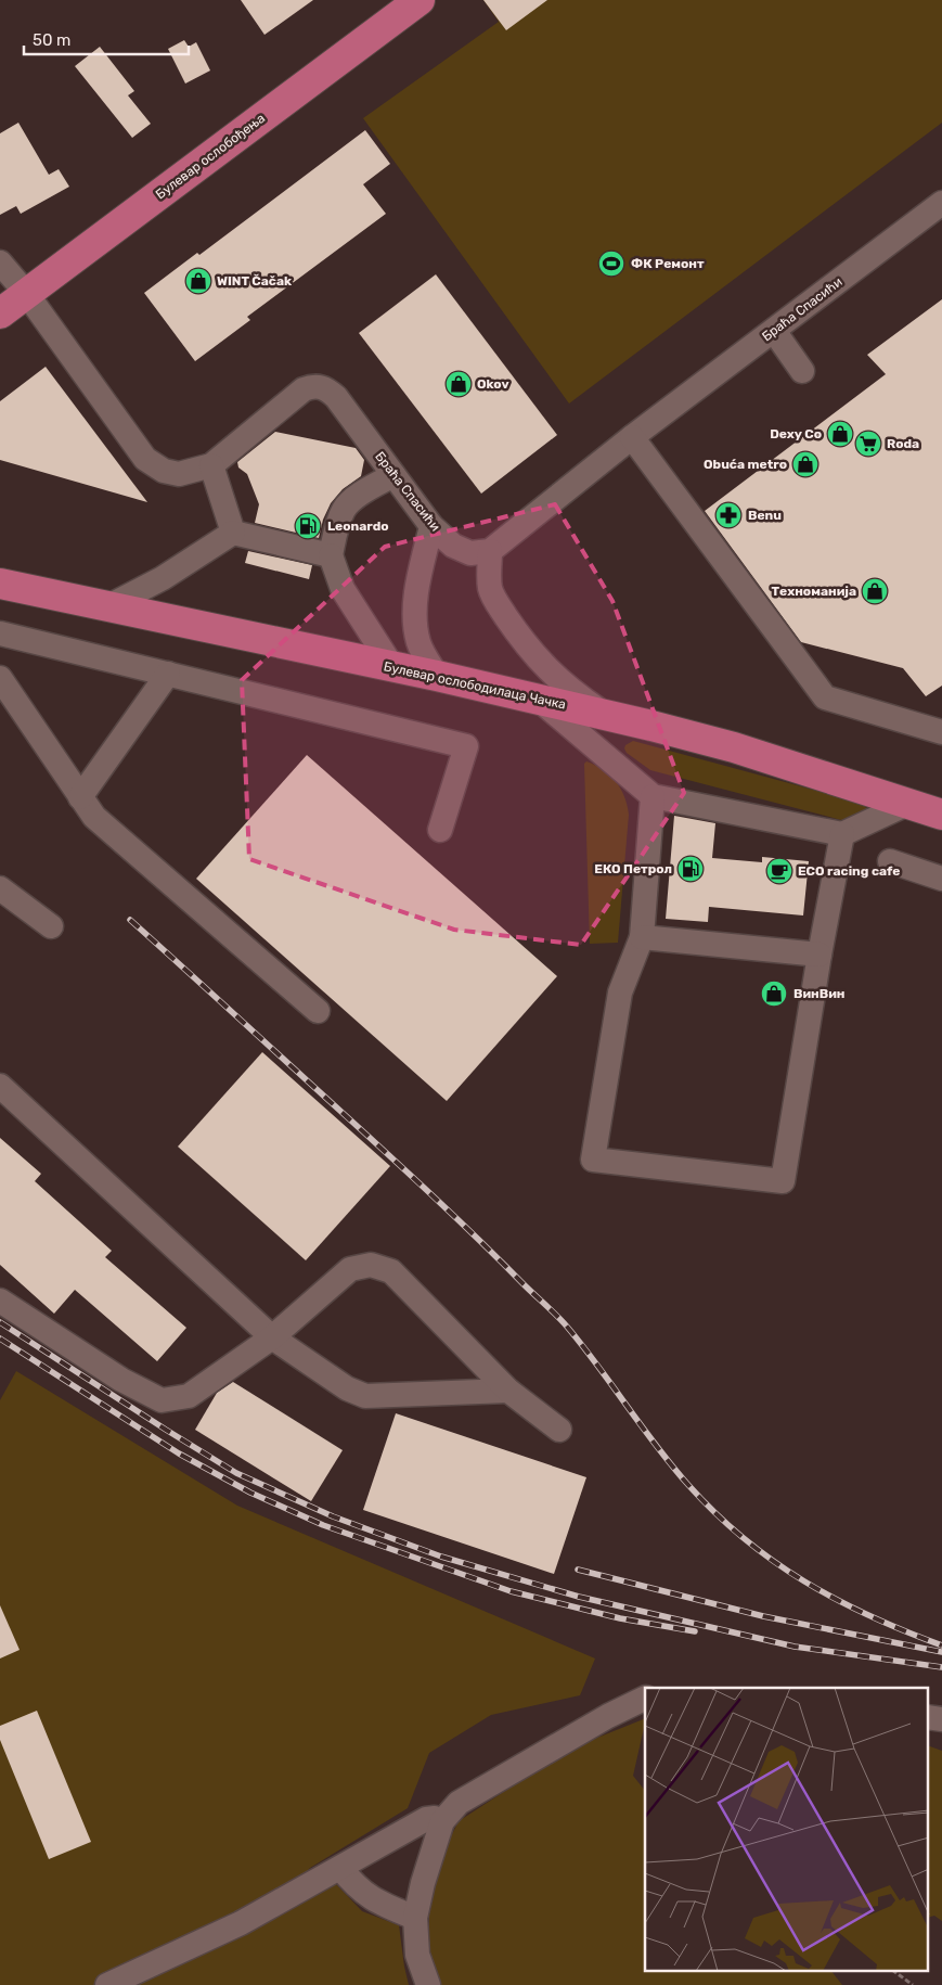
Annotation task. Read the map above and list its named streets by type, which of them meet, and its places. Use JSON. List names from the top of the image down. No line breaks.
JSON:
{"streets":{"main road":["Булевар ослобођења","Булевар ослободилаца Чачка"],"street":["Браћа Спасићи"]},"crossings":[["Булевар ослобођења","Браћа Спасићи"]],"places":{"sports":["ФК Ремонт"],"shop":["WINT Čačak","Okov","Dexy Co","Obuća metro","Техноманија","ВинВин"],"supermarket":["Roda"],"pharmacy":["Benu"],"fuel station":["Leonardo","ЕКО Петрол"],"cafe":["ECO racing cafe"]},"scale_bar":"50 m"}
